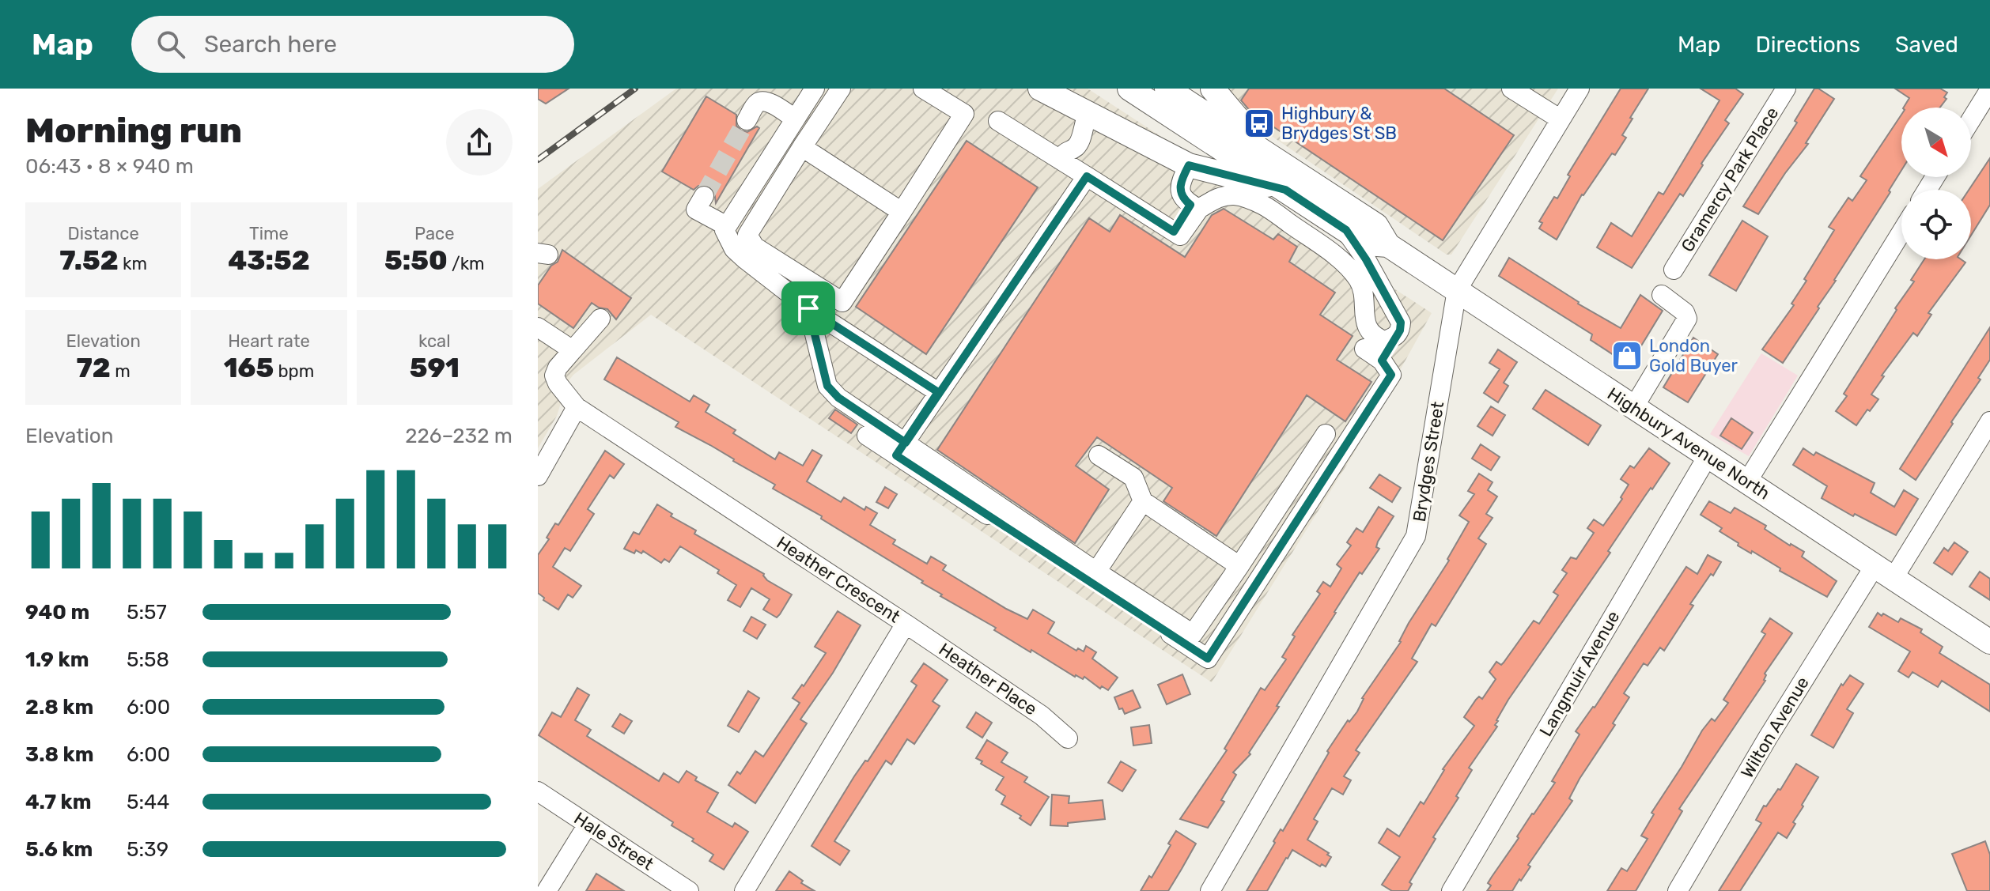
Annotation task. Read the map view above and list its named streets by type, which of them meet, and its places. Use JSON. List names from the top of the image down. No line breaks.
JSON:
{"streets":{"main road":["Highbury Avenue North"],"street":["Gramercy Park Place","Brydges Street","Heather Crescent","Langmuir Avenue","Heather Place","Wilton Avenue","Hale Street"]},"crossings":[["Highbury Avenue North","Brydges Street"],["Highbury Avenue North","Langmuir Avenue"],["Highbury Avenue North","Wilton Avenue"],["Heather Crescent","Heather Place"]],"places":{"bus stop":["Highbury & Brydges St SB"],"shop":["London Gold Buyer"]},"north":"bottom right","page":{"header":"Map","search":"Search here","nav":["Map","Directions","Saved"],"heading":["Morning run","06:43 · 8 × 940 m"],"stats":[["Distance","7.52 km"],["Time","43:52"],["Pace","5:50 /km"],["Elevation","72 m"],["Heart rate","165 bpm"],["kcal","591"]],"chart":["Elevation","226–232 m"],"list":[{"name":"940 m","note":"5:57"},{"name":"1.9 km","note":"5:58"},{"name":"2.8 km","note":"6:00"},{"name":"3.8 km","note":"6:00"},{"name":"4.7 km","note":"5:44"},{"name":"5.6 km","note":"5:39"}]}}
